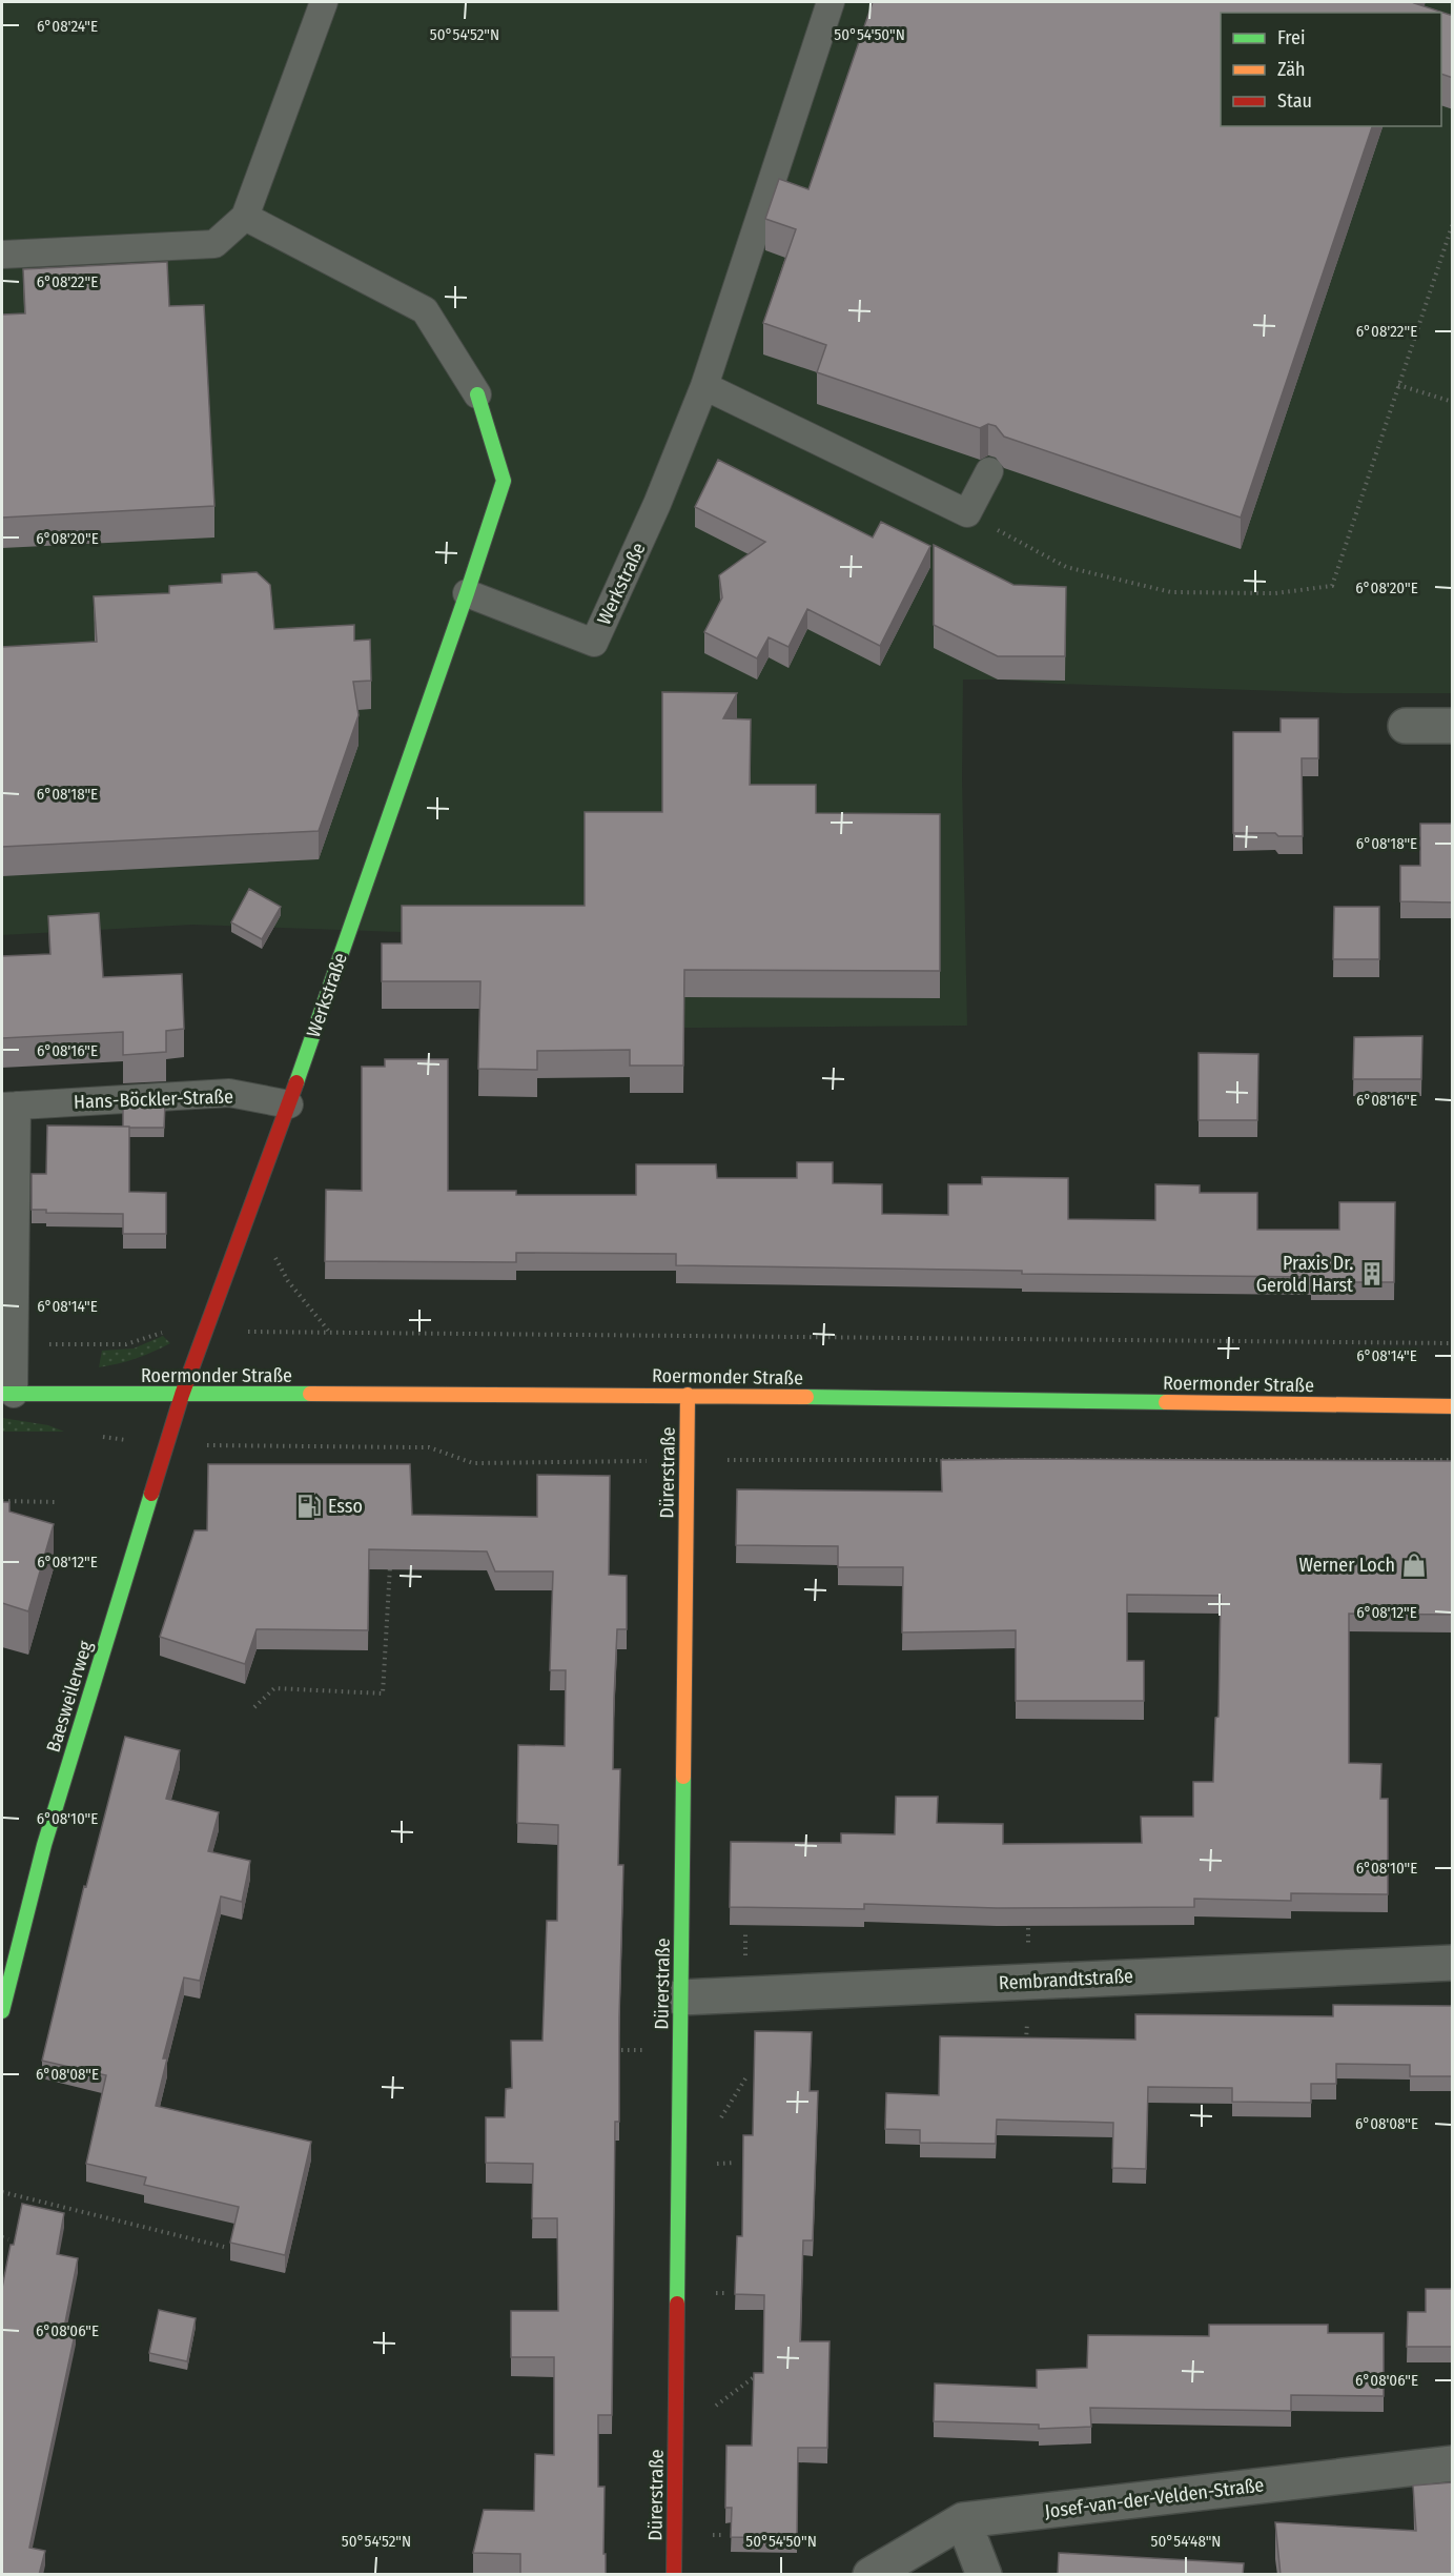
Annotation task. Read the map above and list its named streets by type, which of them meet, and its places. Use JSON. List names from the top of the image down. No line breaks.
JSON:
{"streets":{"street":["Werkstraße","Roermonder Straße","Dürerstraße","Baesweilerweg","Rembrandtstraße","Josef-van-der-Velden-Straße"],"lane":["Hans-Böckler-Straße"]},"crossings":[["Werkstraße","Hans-Böckler-Straße"],["Werkstraße","Roermonder Straße"],["Werkstraße","Baesweilerweg"],["Hans-Böckler-Straße","Roermonder Straße"],["Roermonder Straße","Dürerstraße"],["Roermonder Straße","Baesweilerweg"],["Dürerstraße","Rembrandtstraße"]],"places":{"building":["Praxis Dr. Gerold Harst"],"fuel station":["Esso"],"shop":["Werner Loch"]},"legend":["Frei","Zäh","Stau"],"coordinates":["6°08'24\"E","50°54'52\"N","50°54'50\"N","6°08'22\"E","6°08'20\"E","6°08'18\"E","6°08'16\"E","6°08'14\"E","6°08'12\"E","6°08'10\"E","6°08'08\"E","6°08'06\"E","50°54'48\"N"]}
